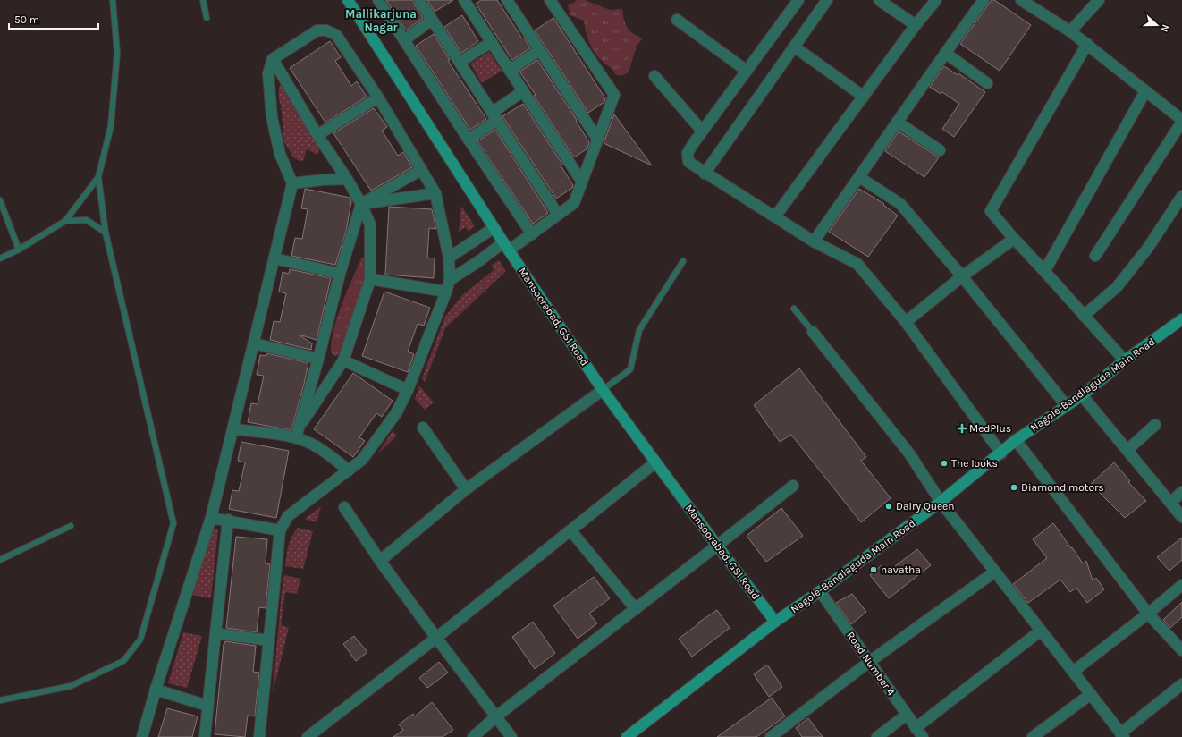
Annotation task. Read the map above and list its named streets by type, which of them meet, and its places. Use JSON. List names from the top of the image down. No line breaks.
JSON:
{"streets":{"street":["Mansoorabad, GSI Road","Nagole-Bandlaguda Main Road","Road Number 4"]},"crossings":[["Mansoorabad, GSI Road","Nagole-Bandlaguda Main Road"],["Nagole-Bandlaguda Main Road","Road Number 4"]],"districts":["Mallikarjuna Nagar"],"places":{"health":["MedPlus"],"other":["The looks","Diamond motors","Dairy Queen","navatha"]},"scale_bar":"50 m","north":"right"}
